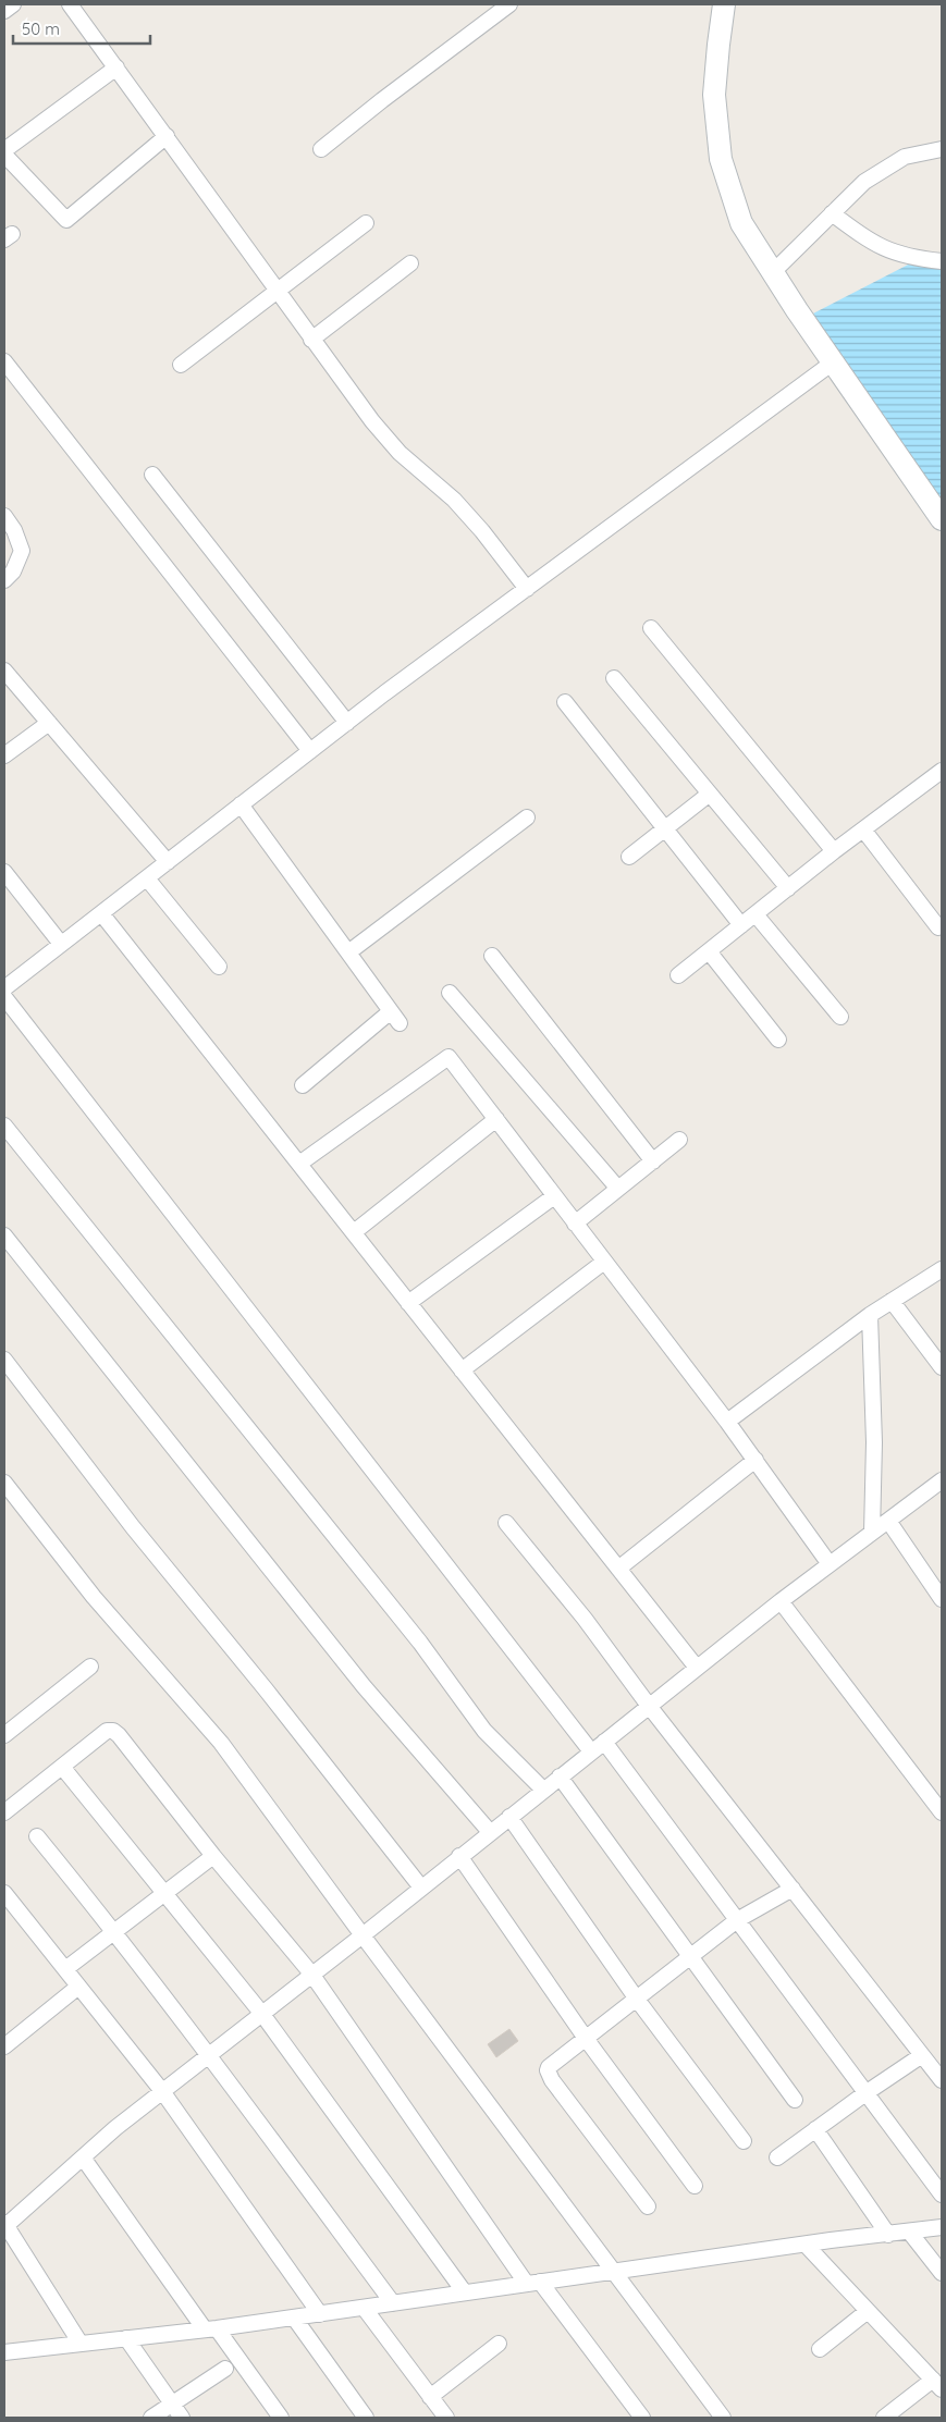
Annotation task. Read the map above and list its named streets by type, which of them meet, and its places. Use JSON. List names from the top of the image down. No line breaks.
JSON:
{"scale_bar":"50 m"}
